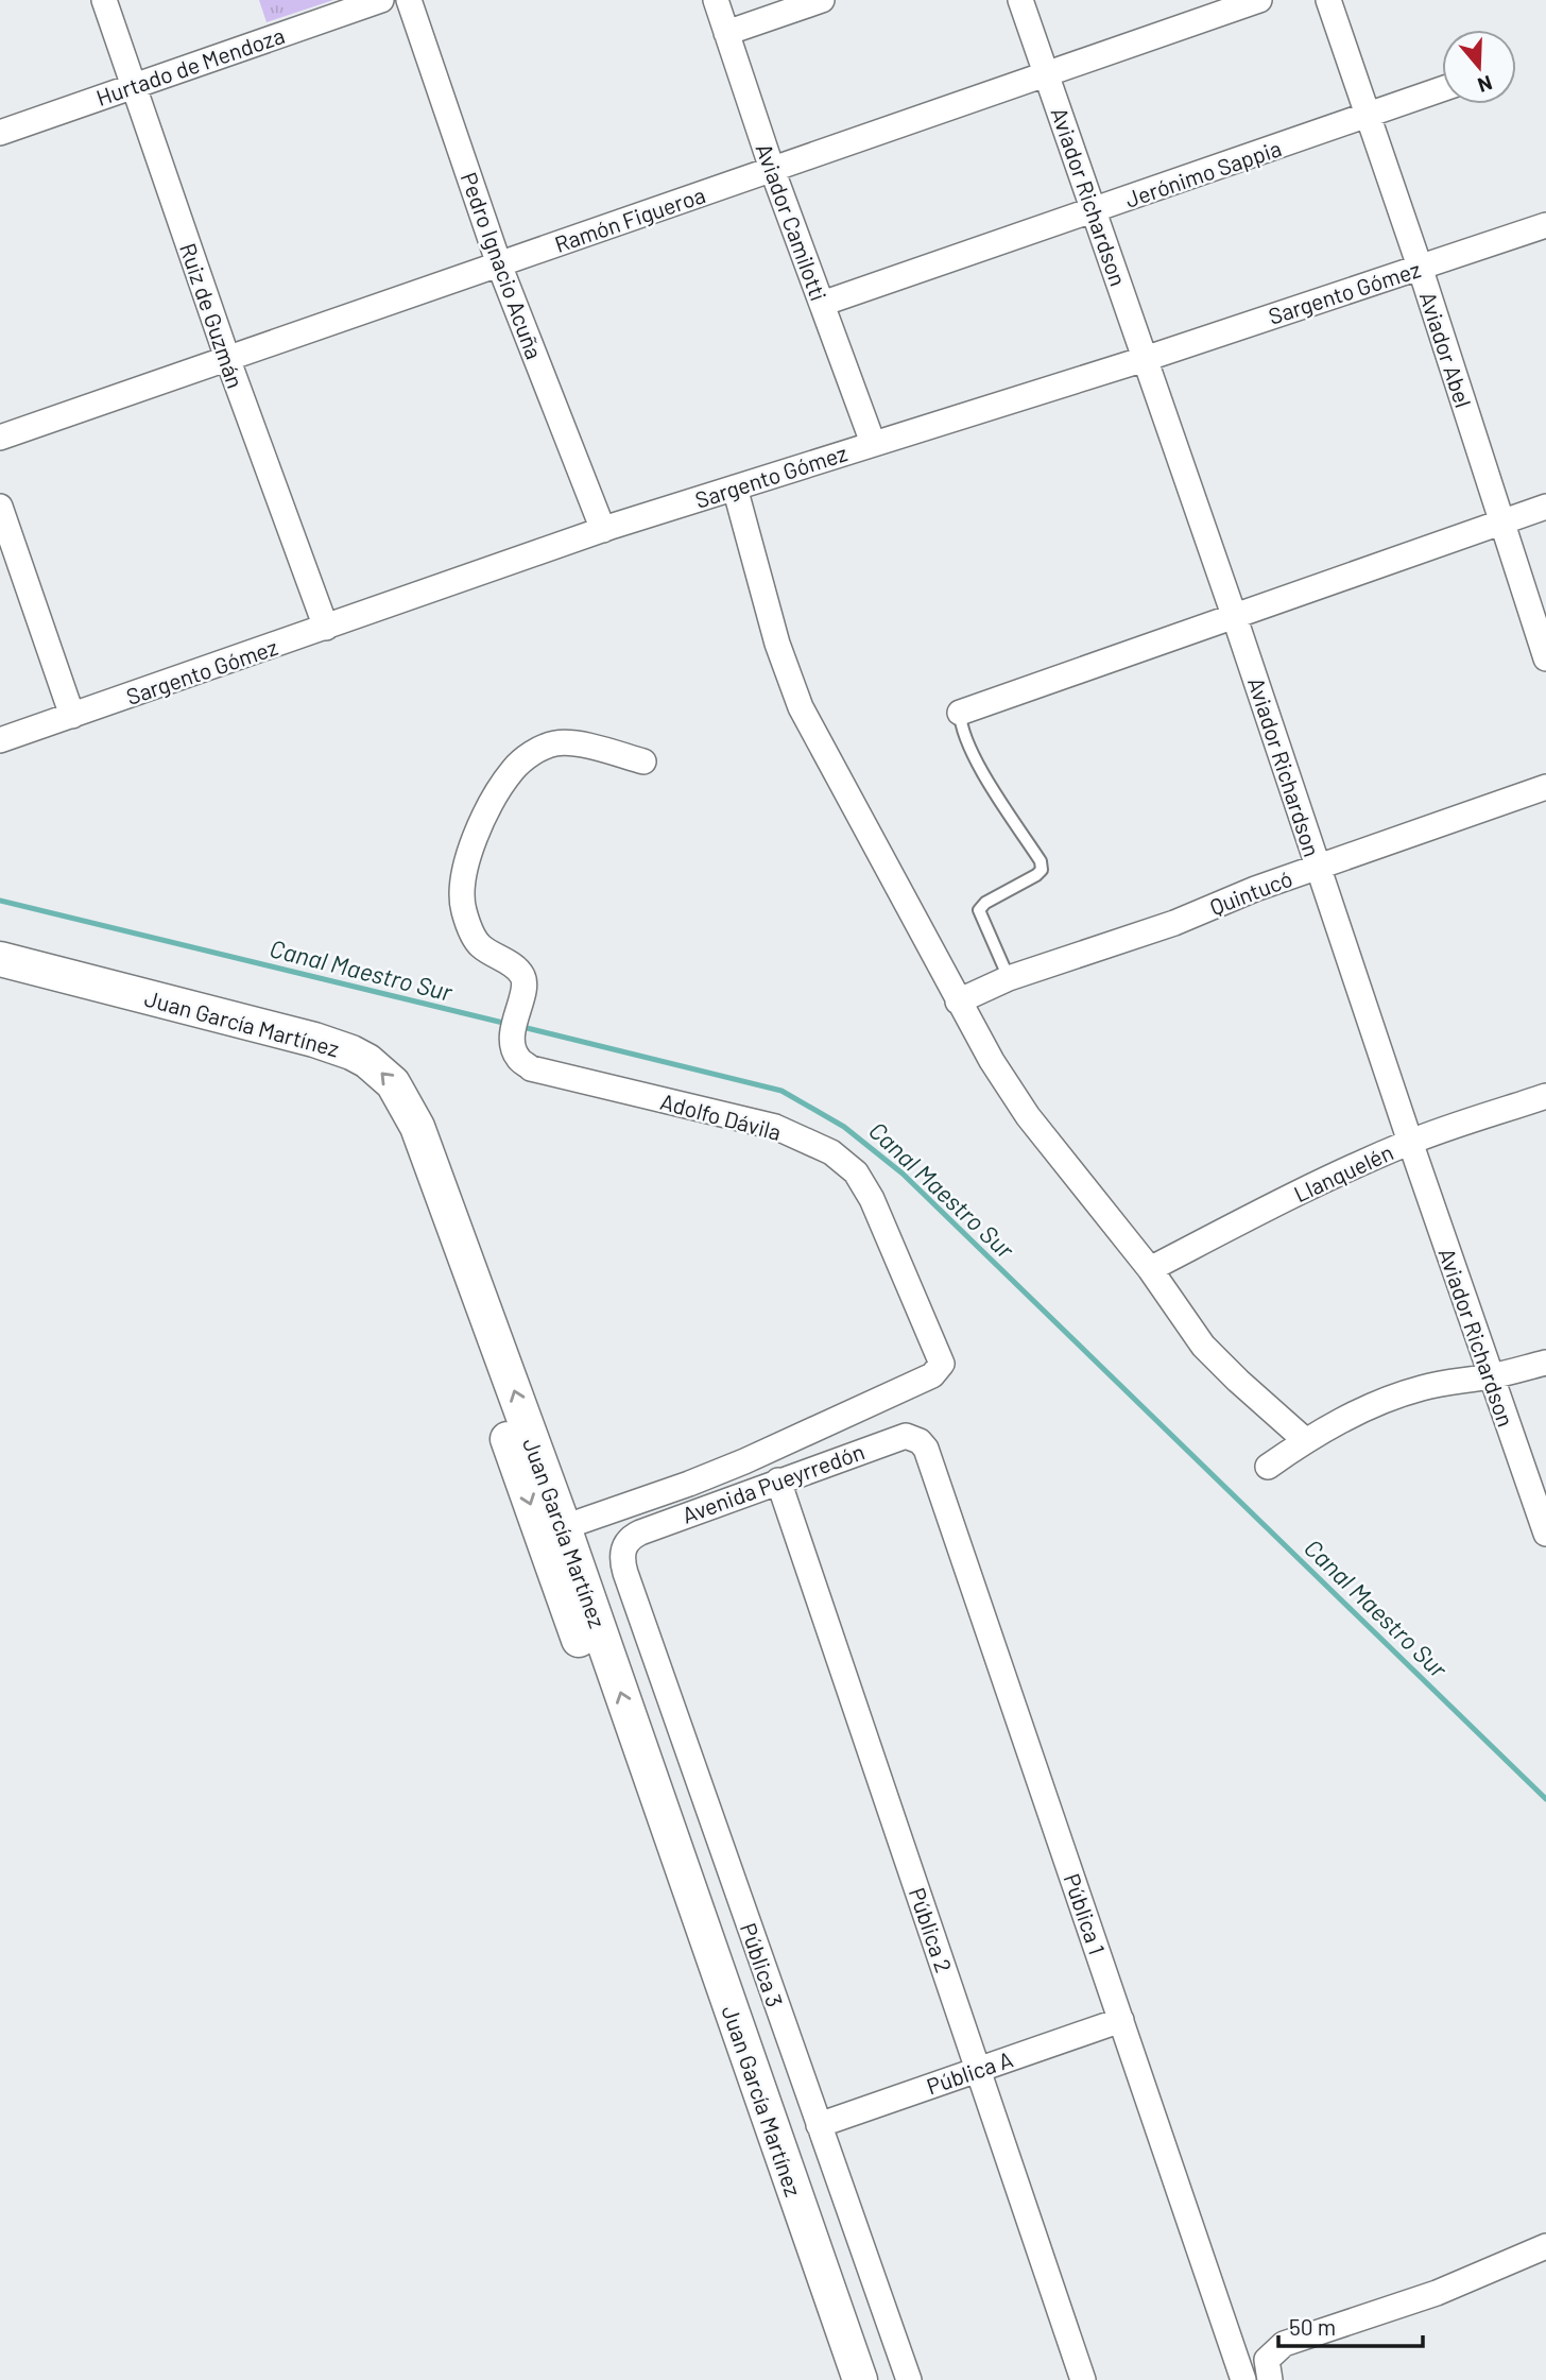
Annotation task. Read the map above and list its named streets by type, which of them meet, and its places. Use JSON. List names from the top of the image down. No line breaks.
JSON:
{"streets":{"main road":["Juan García Martínez"],"street":["Hurtado de Mendoza","Jerónimo Sappia","Aviador Richardson","Ramón Figueroa","Aviador Camilotti","Pedro Ignacio Acuña","Sargento Gómez","Ruiz de Guzmán","Aviador Abel","Quintucó","Adolfo Dávila","Llanquelén","Avenida Pueyrredón","Pública 1","Pública 2","Pública 3","Pública A"]},"crossings":[["Hurtado de Mendoza","Ruiz de Guzmán"],["Jerónimo Sappia","Aviador Richardson"],["Jerónimo Sappia","Aviador Camilotti"],["Jerónimo Sappia","Aviador Abel"],["Aviador Richardson","Ramón Figueroa"],["Aviador Richardson","Sargento Gómez"],["Aviador Richardson","Quintucó"],["Aviador Richardson","Llanquelén"],["Ramón Figueroa","Aviador Camilotti"],["Ramón Figueroa","Pedro Ignacio Acuña"],["Ramón Figueroa","Ruiz de Guzmán"],["Aviador Camilotti","Sargento Gómez"],["Pedro Ignacio Acuña","Sargento Gómez"],["Sargento Gómez","Ruiz de Guzmán"],["Sargento Gómez","Aviador Abel"],["Juan García Martínez","Adolfo Dávila"],["Avenida Pueyrredón","Pública 1"],["Avenida Pueyrredón","Pública 2"],["Avenida Pueyrredón","Pública 3"],["Pública 1","Pública A"],["Pública 2","Pública A"],["Pública 3","Pública A"]],"water":["Canal Maestro Sur"],"scale_bar":"50 m","north":"bottom"}
